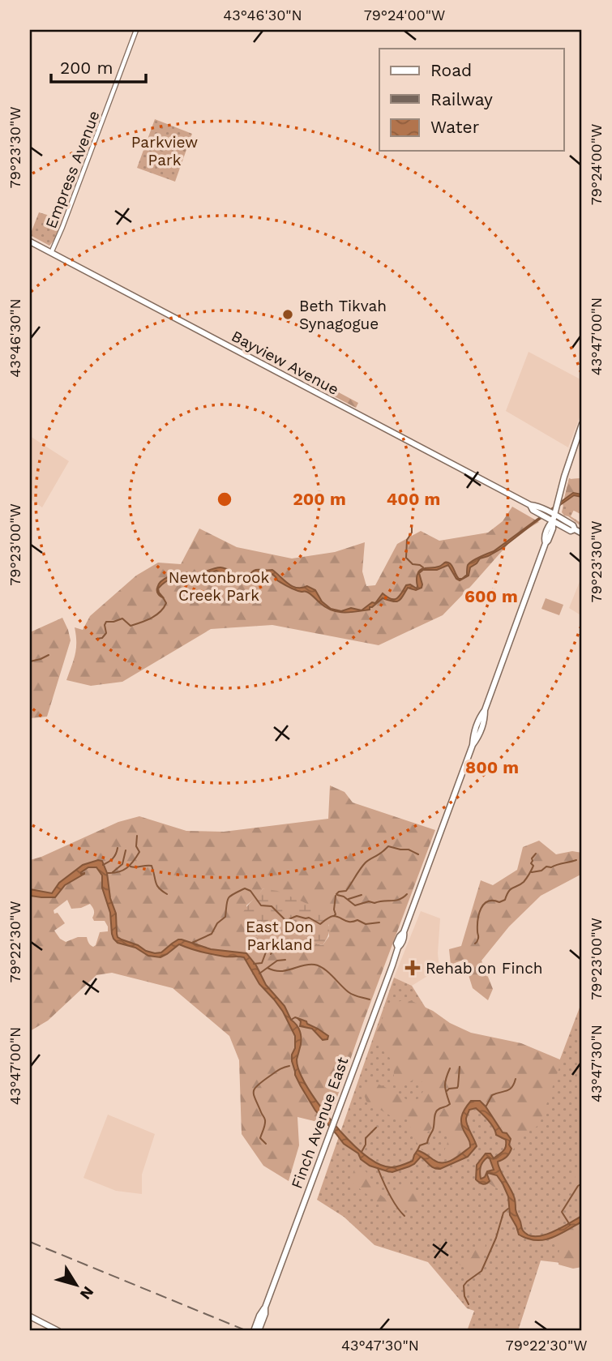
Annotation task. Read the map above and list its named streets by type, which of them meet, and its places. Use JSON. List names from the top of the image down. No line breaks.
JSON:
{"streets":{"main road":["Bayview Avenue","Finch Avenue East"],"street":["Empress Avenue"]},"crossings":[["Empress Avenue","Bayview Avenue"],["Bayview Avenue","Finch Avenue East"]],"parks":["Parkview Park","Newtonbrook Creek Park","East Don Parkland"],"places":{"other":["Beth Tikvah Synagogue"],"health":["Rehab on Finch"]},"legend":["Road","Railway","Water"],"scale_bar":"200 m","north":"bottom right","coordinates":["43°46'30\"N","79°24'00\"W","79°23'30\"W","43°47'00\"N","79°23'00\"W","79°22'30\"W","43°47'30\"N"],"rings":["200 m","400 m","600 m","800 m"]}
